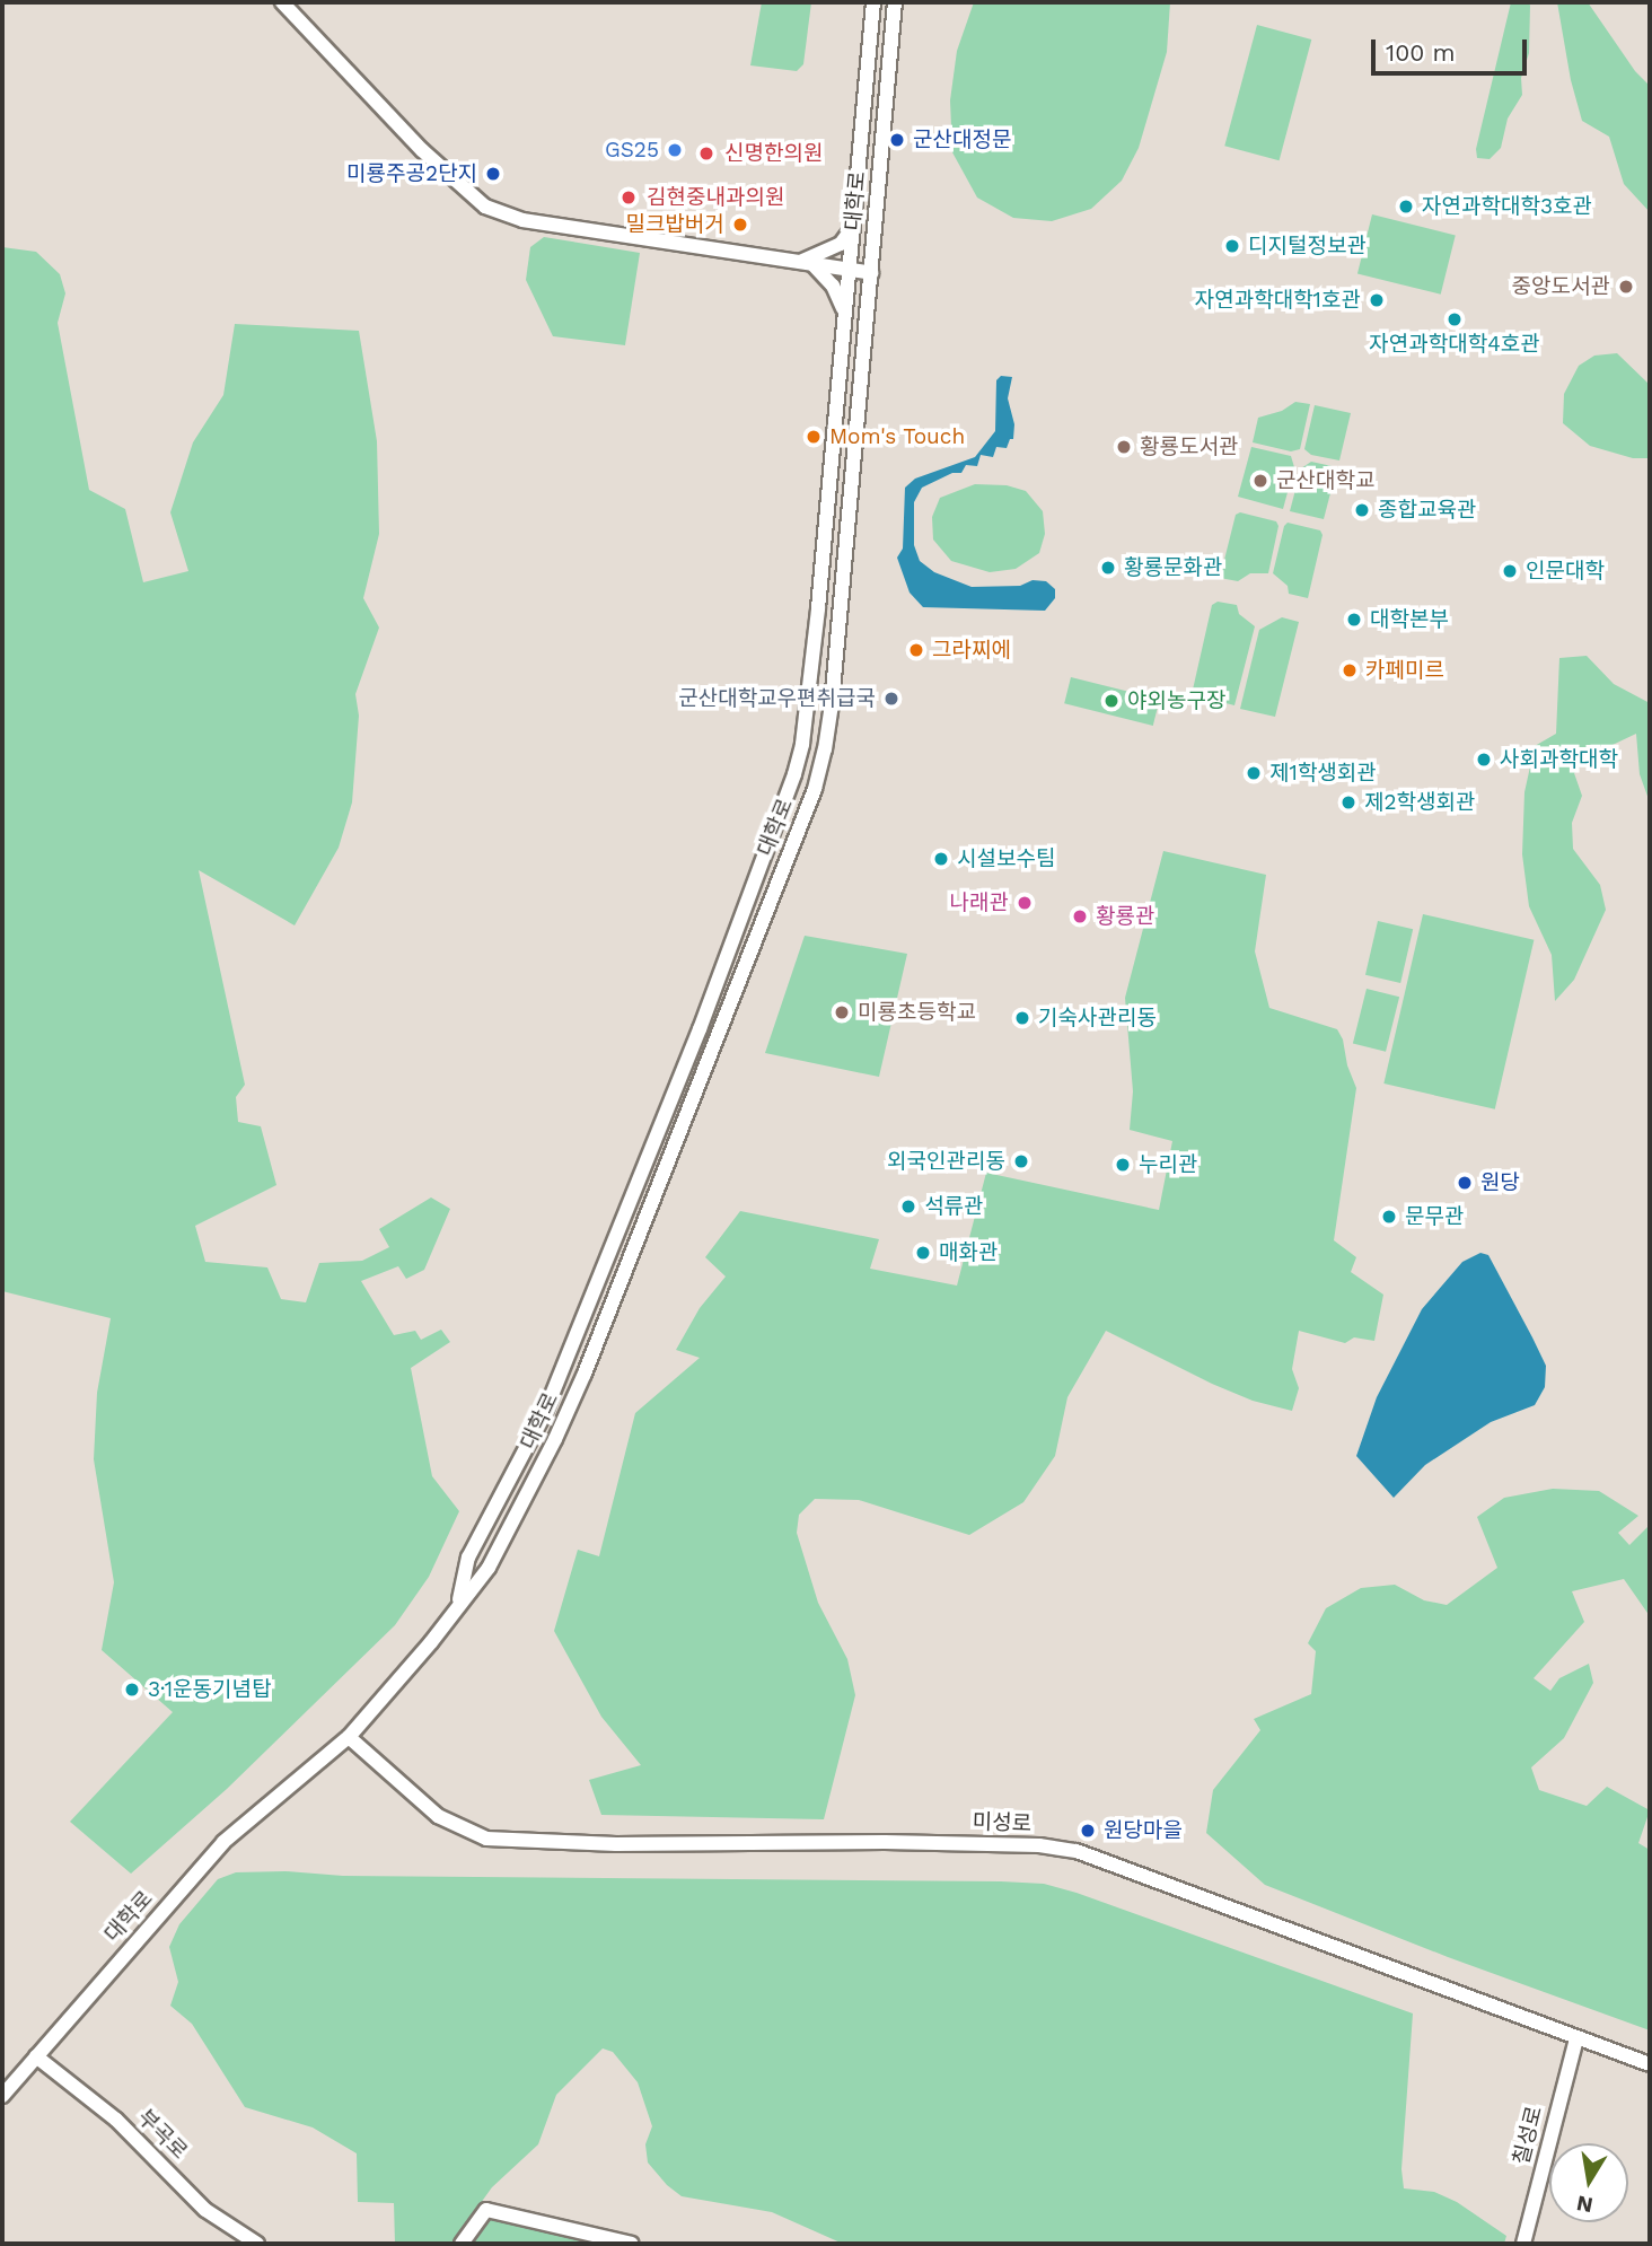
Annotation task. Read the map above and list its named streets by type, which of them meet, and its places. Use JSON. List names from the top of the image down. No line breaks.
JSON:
{"streets":{"street":["대학로","미성로","부곡로","칠성로"]},"crossings":[["대학로","미성로"],["대학로","부곡로"],["미성로","칠성로"]],"places":["군산대정문","GS25","신명한의원","미룡주공2단지","김현중내과의원","자연과학대학3호관","밀크밥버거","디지털정보관","중앙도서관","자연과학대학1호관","자연과학대학4호관","Mom's Touch","황룡도서관","군산대학교","종합교육관","황룡문화관","인문대학","대학본부","그라찌에","카페미르","군산대학교우편취급국","야외농구장","사회과학대학","제1학생회관","제2학생회관","시설보수팀","나래관","황룡관","미룡초등학교","기숙사관리동","외국인관리동","누리관","원당","석류관","문무관","매화관","3·1운동기념탑","원당마을"],"scale_bar":"100 m","north":"bottom"}
